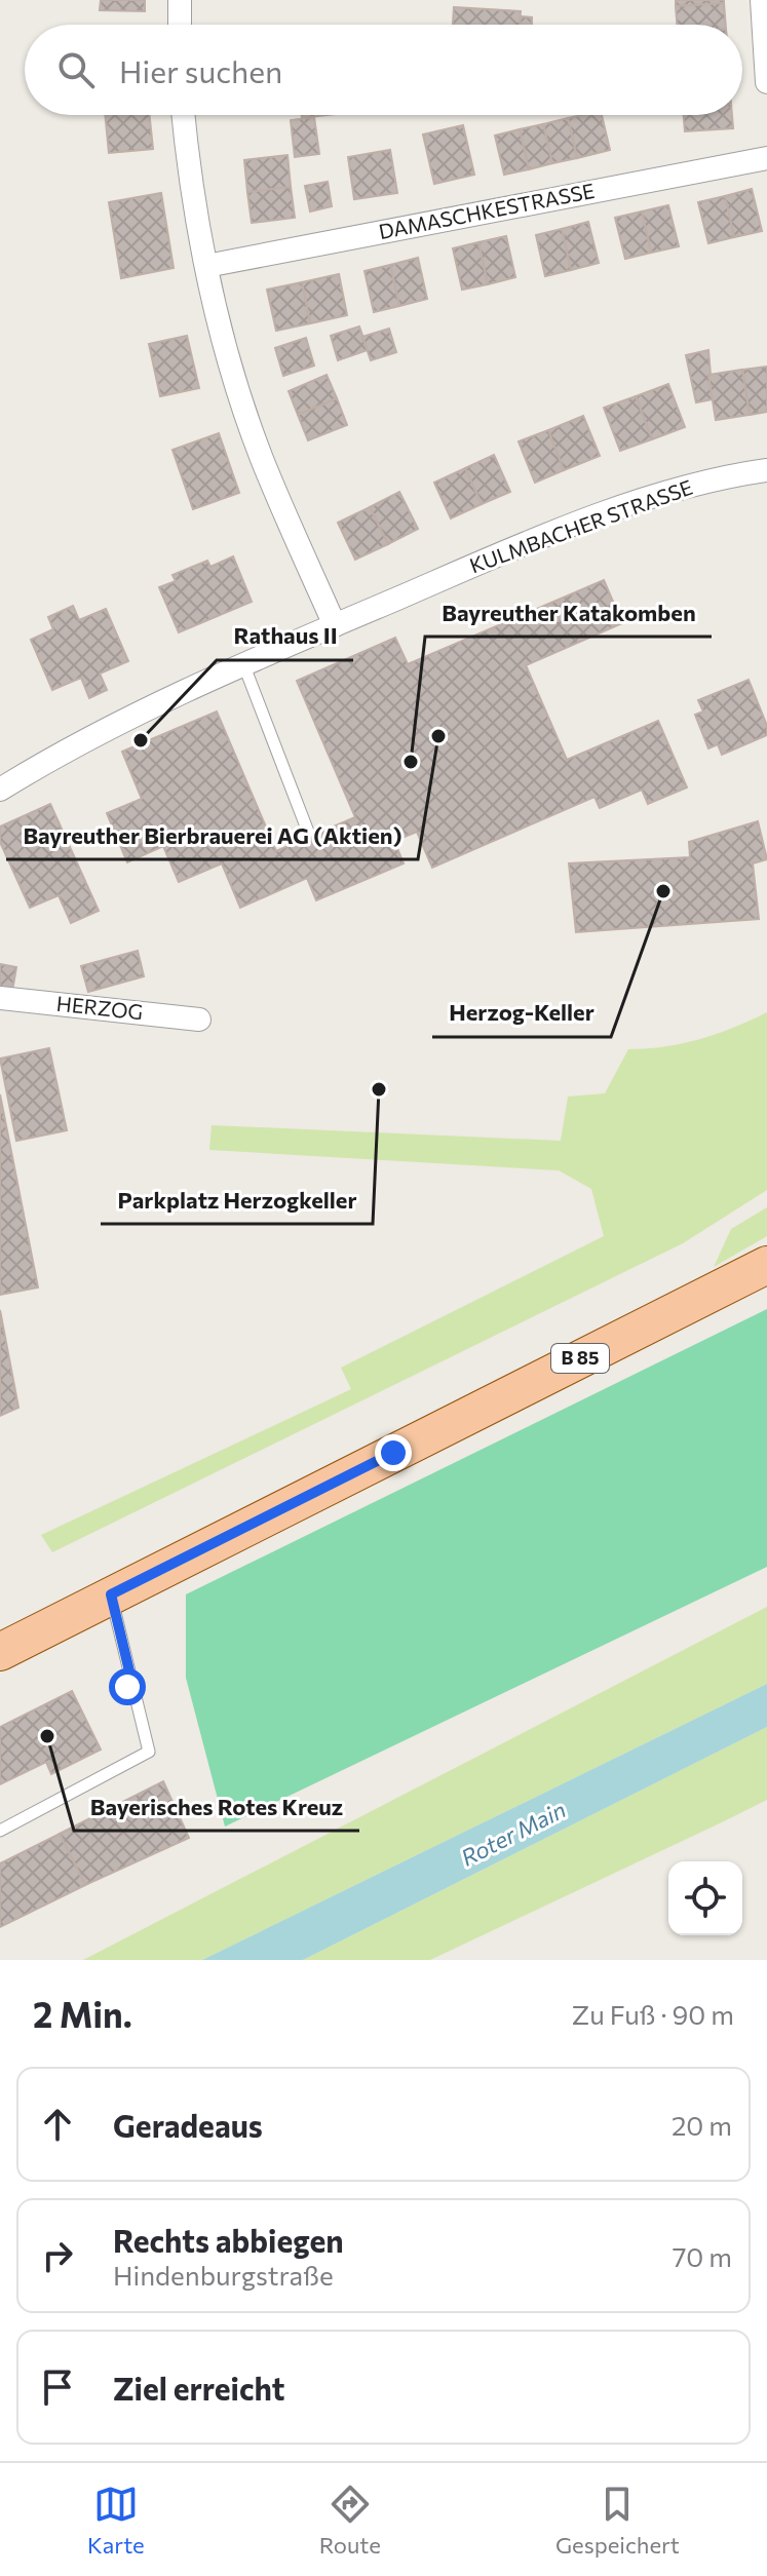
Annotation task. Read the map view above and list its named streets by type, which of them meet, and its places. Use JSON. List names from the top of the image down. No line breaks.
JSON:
{"streets":{"main road":["B 85"],"street":["DAMASCHKESTRASSE","KULMBACHER STRASSE","HERZOG"]},"water":["Roter Main"],"places":["Bayreuther Bierbrauerei AG (Aktien)","Rathaus II","Bayreuther Katakomben","Herzog-Keller","Parkplatz Herzogkeller","Bayerisches Rotes Kreuz"],"page":{"search":"Hier suchen","heading":["2 Min.","Zu Fuß · 90 m"],"list":[["Geradeaus","20 m"],["Rechts abbiegen","Hindenburgstraße","70 m"],"Ziel erreicht"],"nav":["Karte","Route","Gespeichert"]}}
